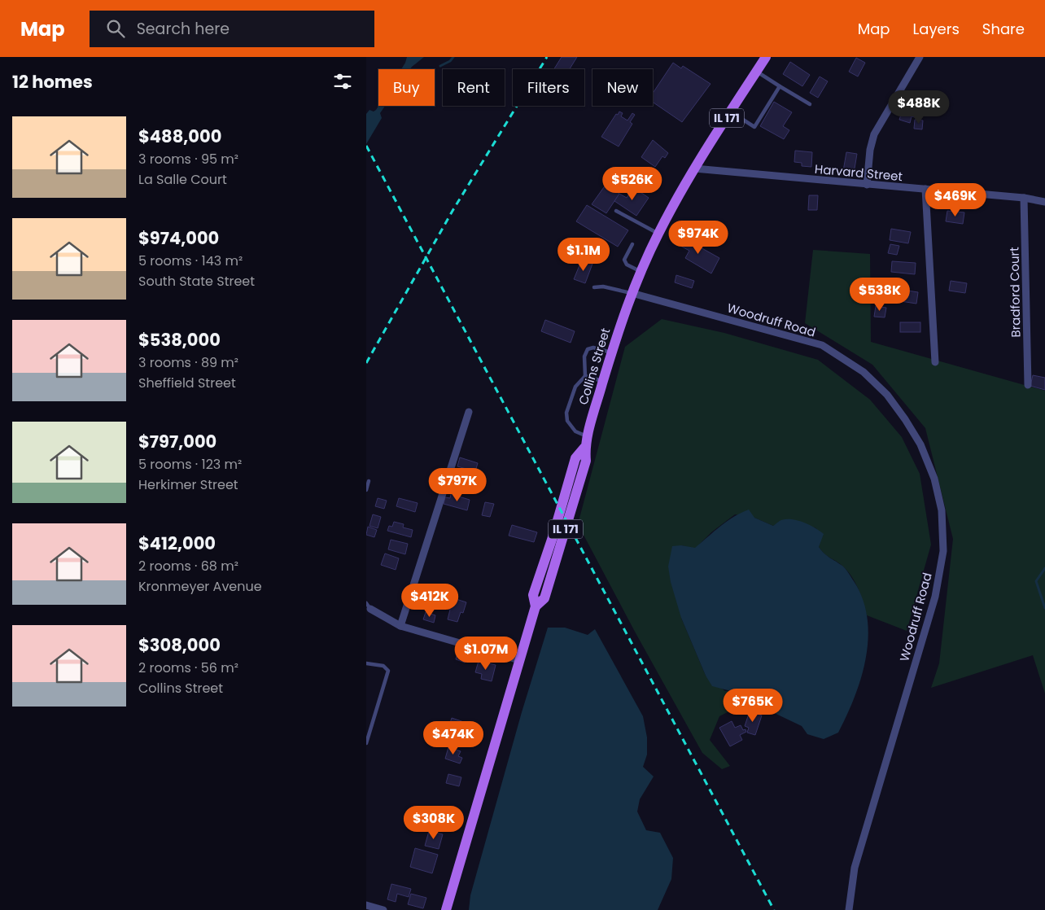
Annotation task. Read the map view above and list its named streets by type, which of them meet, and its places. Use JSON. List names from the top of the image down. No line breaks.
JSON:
{"streets":{"main road":["IL 171","Collins Street"],"street":["Harvard Street","Bradford Court","Woodruff Road"]},"crossings":[["IL 171","Harvard Street"],["IL 171","Woodruff Road"],["IL 171","Collins Street"],["Harvard Street","Bradford Court"],["Woodruff Road","Collins Street"]],"page":{"header":"Map","search":"Search here","nav":["Map","Layers","Share"],"heading":"12 homes","chip":["Buy","Rent","Filters","New"],"price":["$488K","$526K","$469K","$974K","$1.1M","$538K","$797K","$412K","$1.07M","$765K","$474K","$308K"],"list":[{"name":"$488,000","note":"3 rooms · 95 m² · La Salle Court"},{"name":"$974,000","note":"5 rooms · 143 m² · South State Street"},{"name":"$538,000","note":"3 rooms · 89 m² · Sheffield Street"},{"name":"$797,000","note":"5 rooms · 123 m² · Herkimer Street"},{"name":"$412,000","note":"2 rooms · 68 m² · Kronmeyer Avenue"},{"name":"$308,000","note":"2 rooms · 56 m² · Collins Street"}]}}
